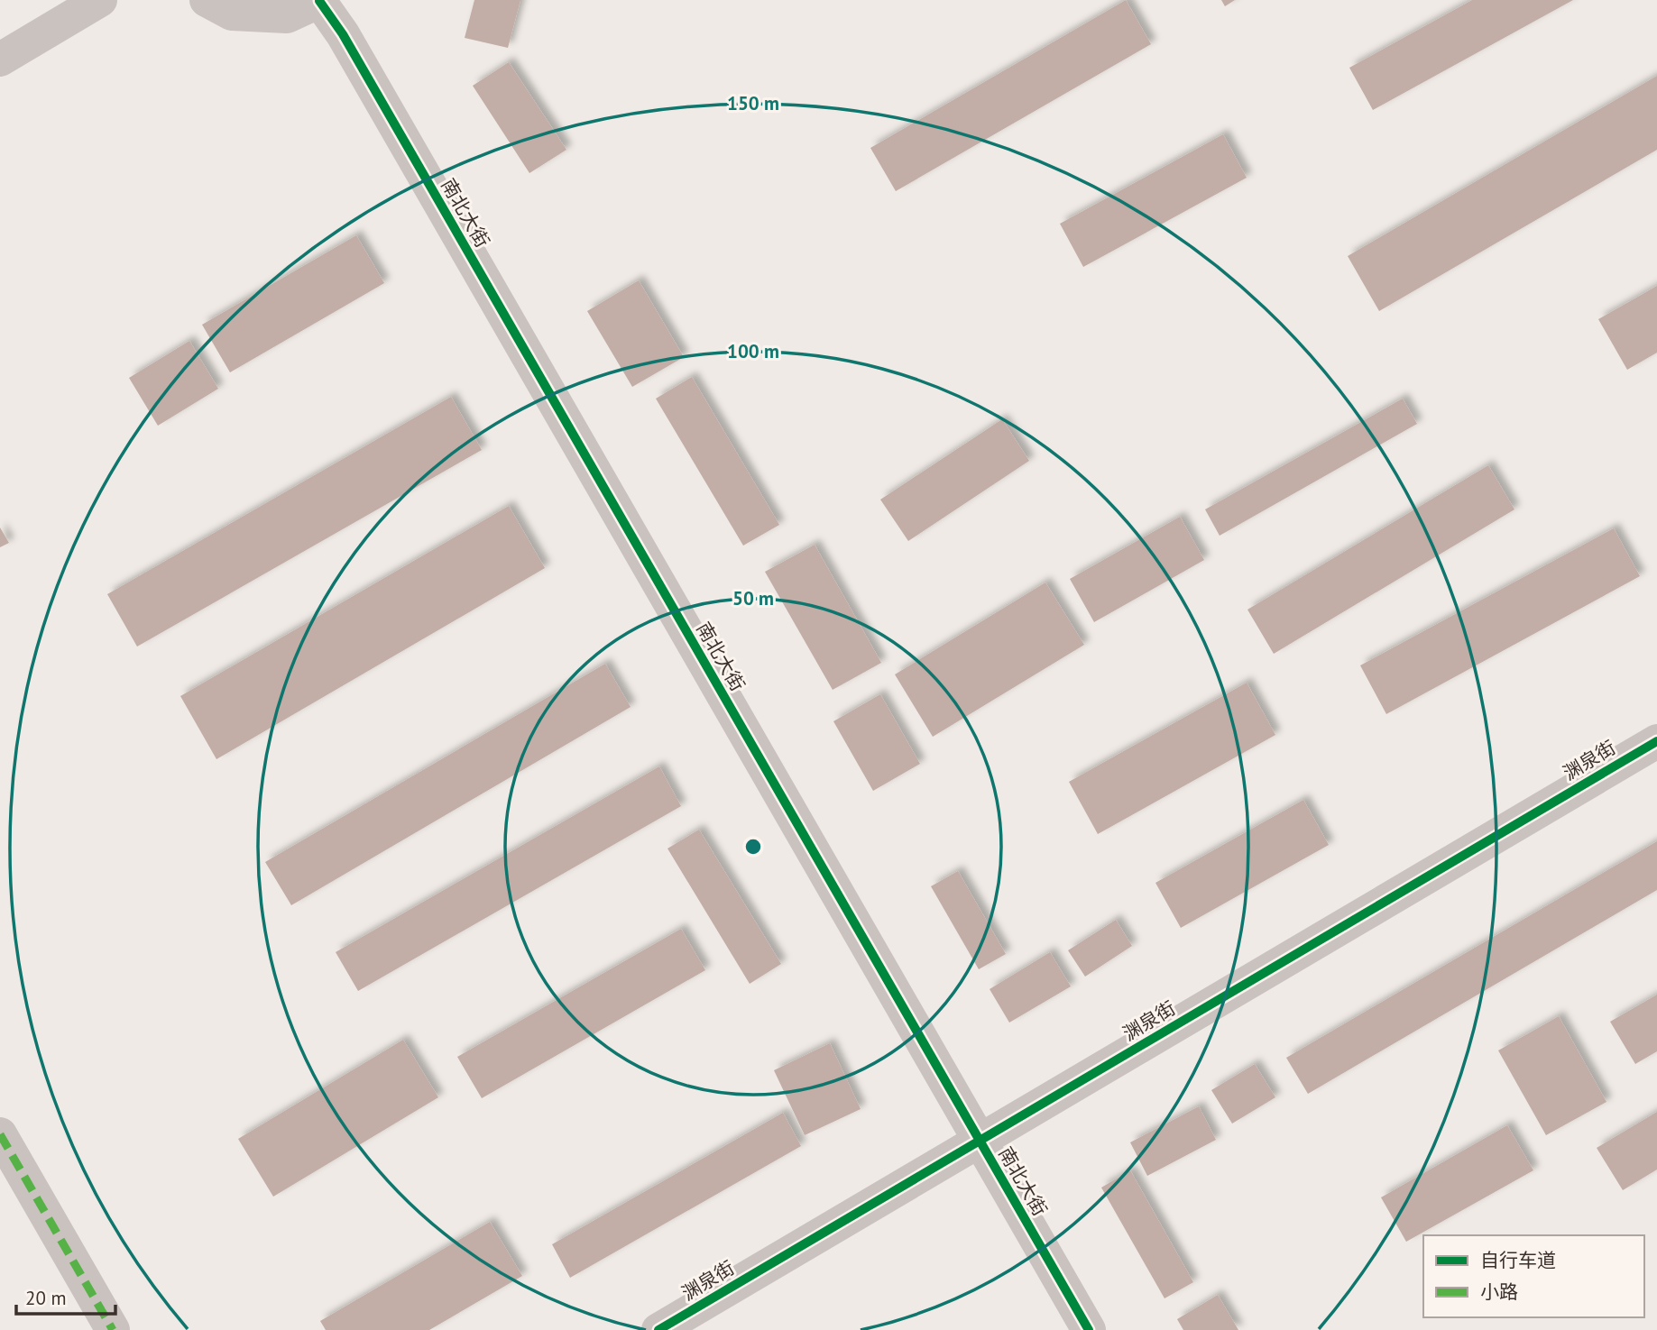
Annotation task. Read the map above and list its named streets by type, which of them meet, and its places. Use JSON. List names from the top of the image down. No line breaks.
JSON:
{"streets":{"street":["南北大街","渊泉街"]},"crossings":[["南北大街","渊泉街"]],"legend":["自行车道","小路"],"scale_bar":"20 m","rings":["150 m","100 m","50 m"]}
